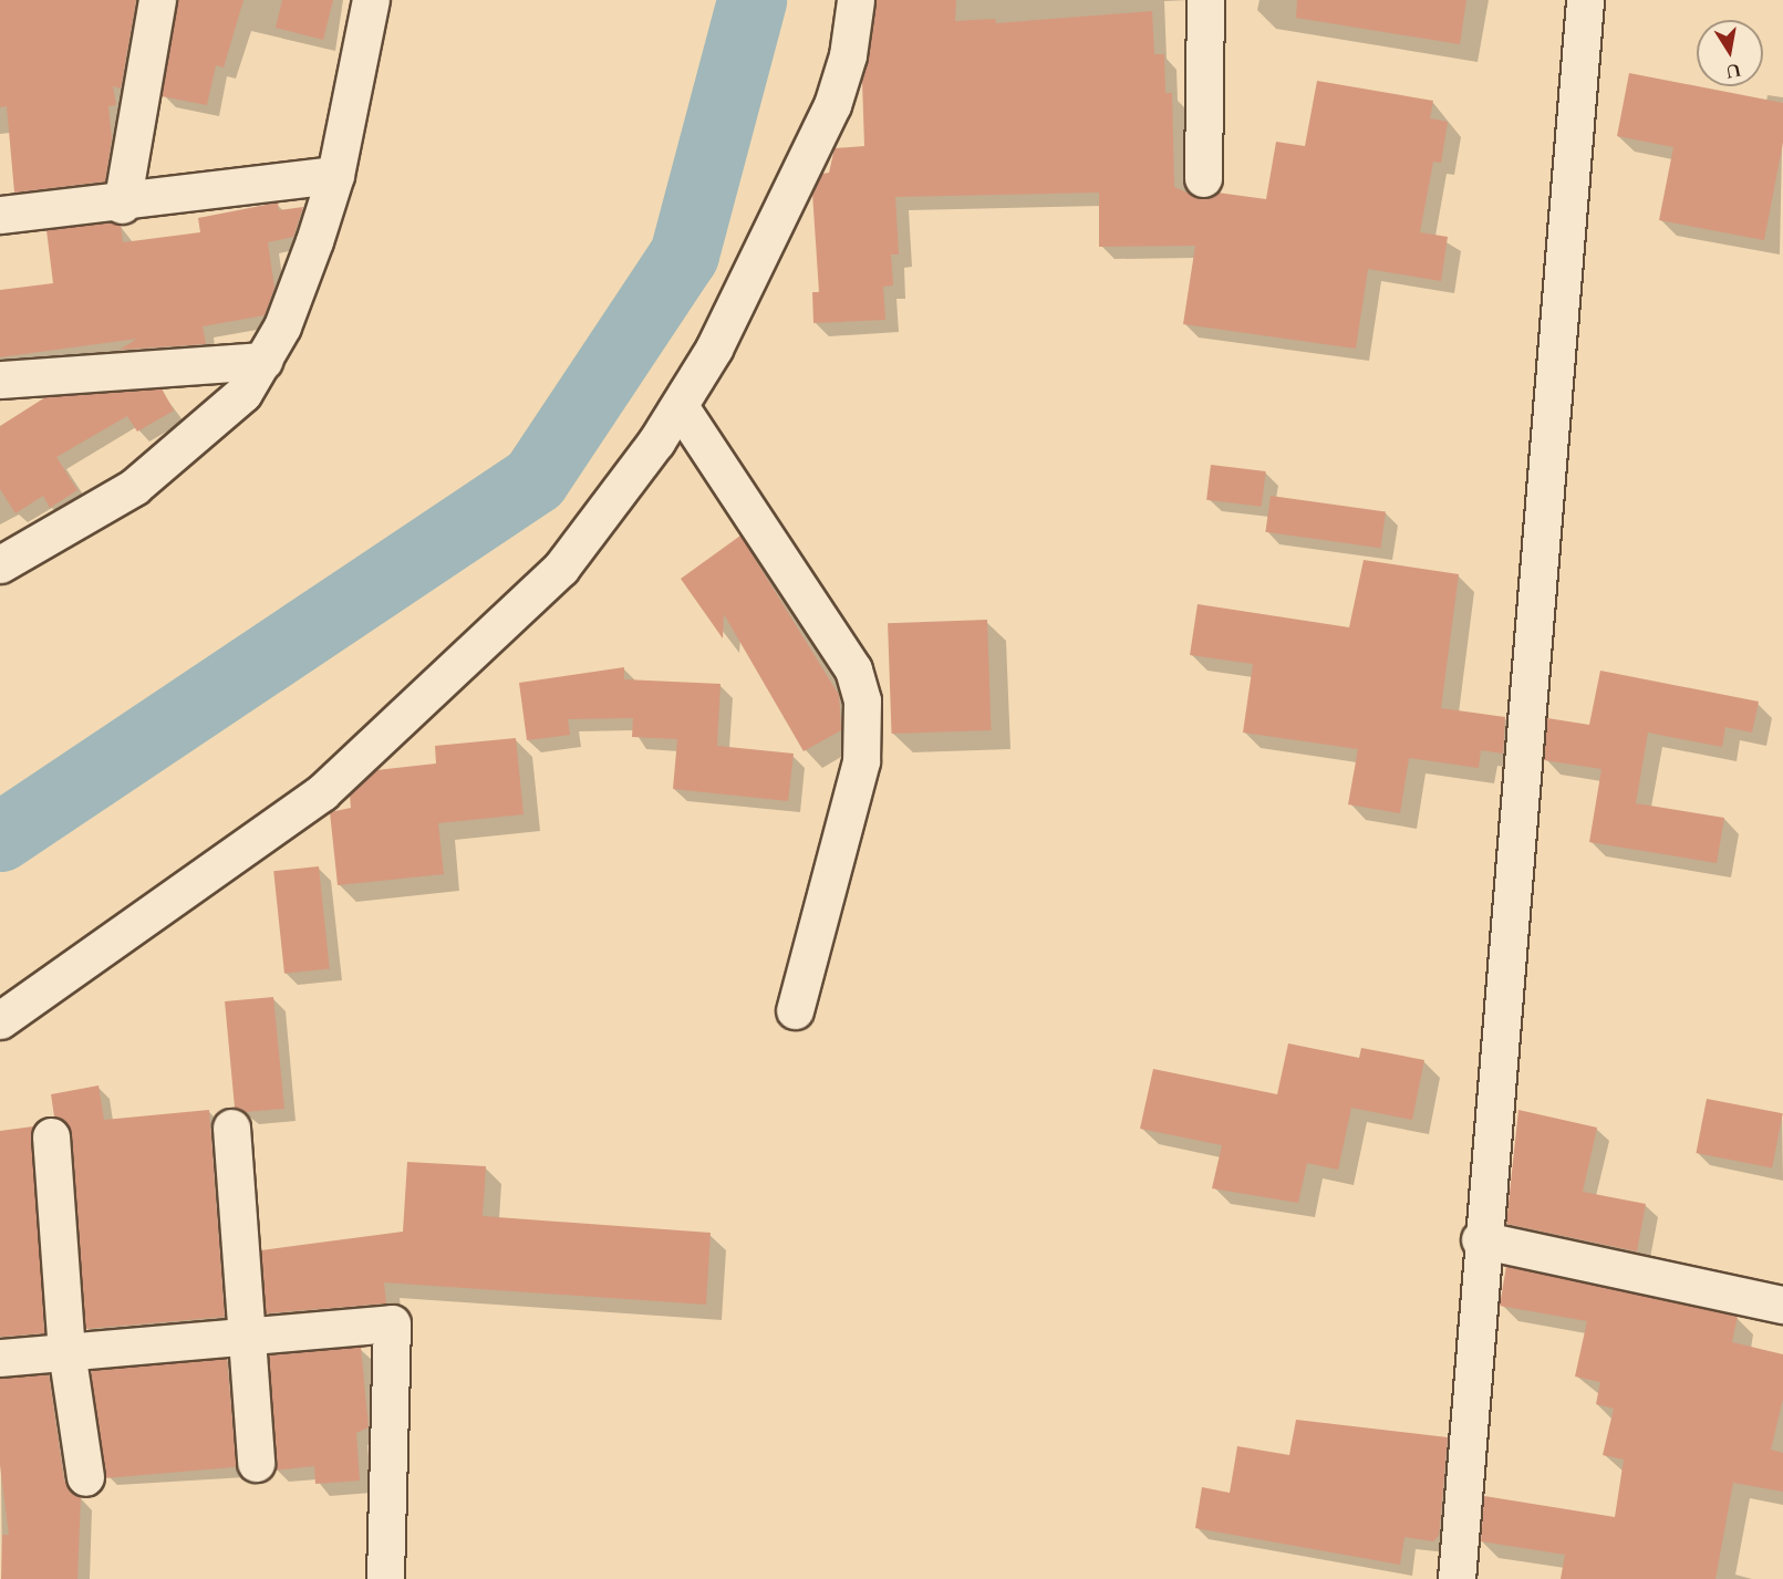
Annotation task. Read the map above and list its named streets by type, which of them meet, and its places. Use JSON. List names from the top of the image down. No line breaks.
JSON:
{"north":"bottom"}
